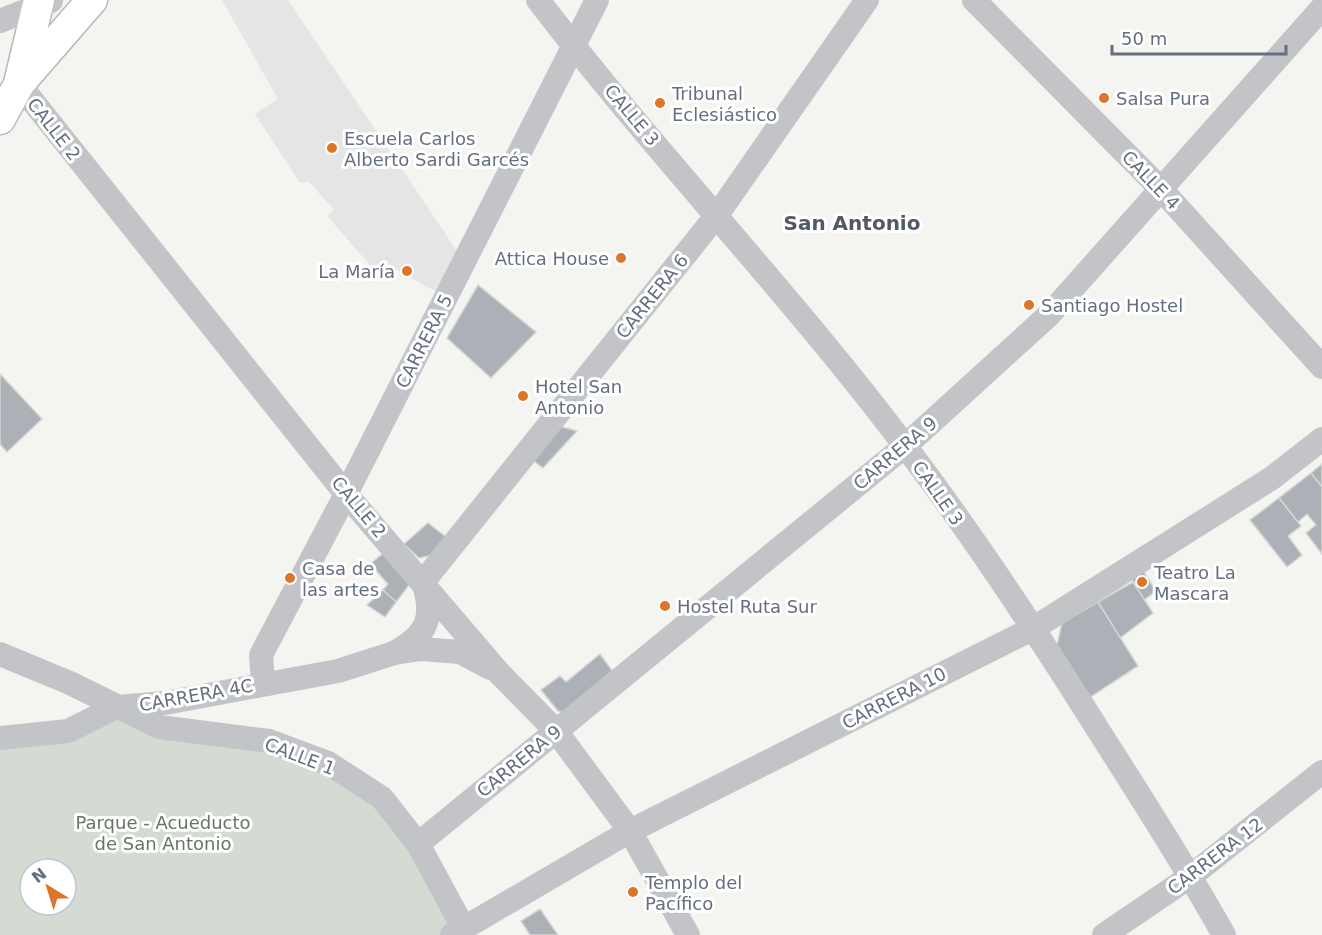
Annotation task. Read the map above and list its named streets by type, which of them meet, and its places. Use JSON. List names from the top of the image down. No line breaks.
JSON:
{"streets":{"street":["CALLE 3","CALLE 2","CALLE 4","CARRERA 6","CARRERA 5","CARRERA 9","CARRERA 4C","CARRERA 10","CALLE 1","CARRERA 12"]},"crossings":[["CALLE 3","CARRERA 6"],["CALLE 3","CARRERA 5"],["CALLE 3","CARRERA 9"],["CALLE 3","CARRERA 10"],["CALLE 3","CARRERA 12"],["CALLE 2","CARRERA 6"],["CALLE 2","CARRERA 5"],["CALLE 2","CARRERA 9"],["CALLE 2","CARRERA 4C"],["CALLE 2","CARRERA 10"],["CALLE 4","CARRERA 9"],["CARRERA 6","CARRERA 4C"],["CARRERA 5","CARRERA 4C"],["CARRERA 9","CALLE 1"],["CARRERA 4C","CALLE 1"],["CARRERA 10","CALLE 1"]],"districts":["San Antonio"],"parks":["Parque - Acueducto de San Antonio"],"places":["Salsa Pura","Tribunal Eclesiástico","Escuela Carlos Alberto Sardi Garcés","Attica House","La María","Santiago Hostel","Hotel San Antonio","Casa de las artes","Teatro La Mascara","Hostel Ruta Sur","Templo del Pacífico"],"scale_bar":"50 m","north":"top left"}
